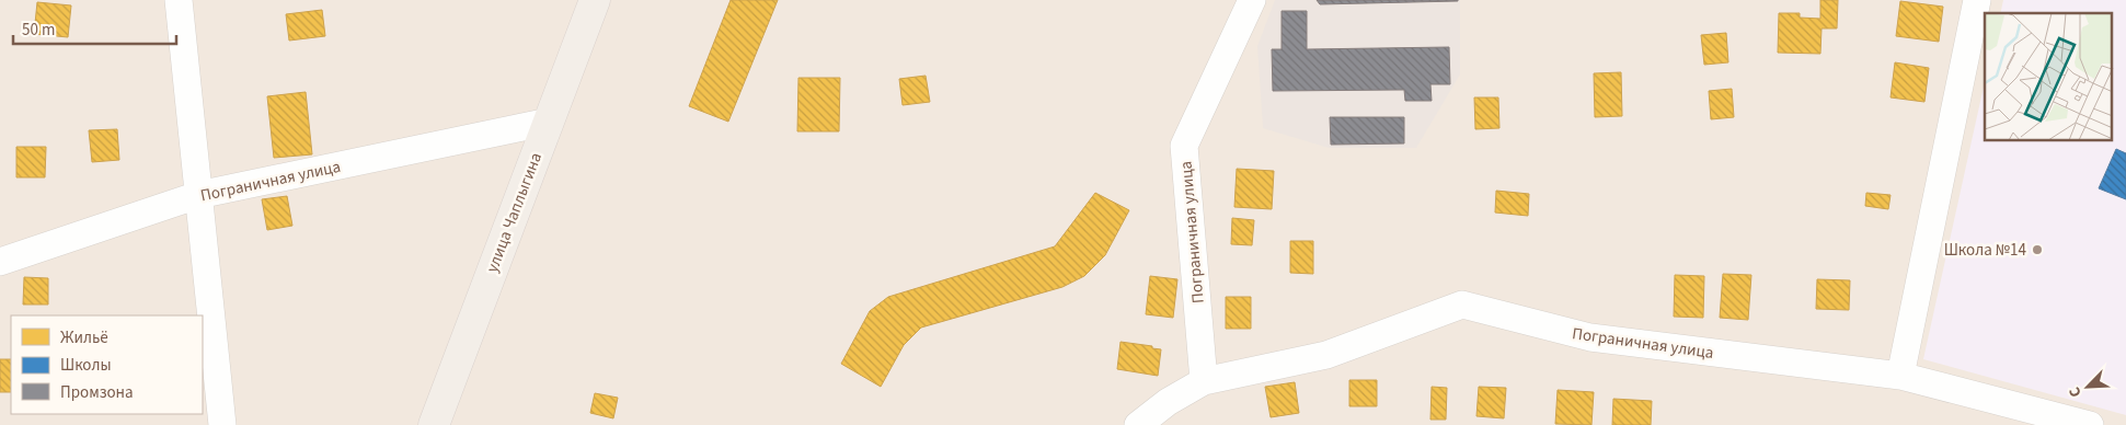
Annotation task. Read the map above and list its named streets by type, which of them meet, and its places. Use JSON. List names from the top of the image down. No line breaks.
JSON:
{"streets":{"main road":["улица Чаплыгина"],"street":["Пограничная улица"]},"crossings":[["Пограничная улица","улица Чаплыгина"]],"places":["Школа №14"],"legend":["Жильё","Школы","Промзона"],"scale_bar":"50 m","north":"bottom left"}
